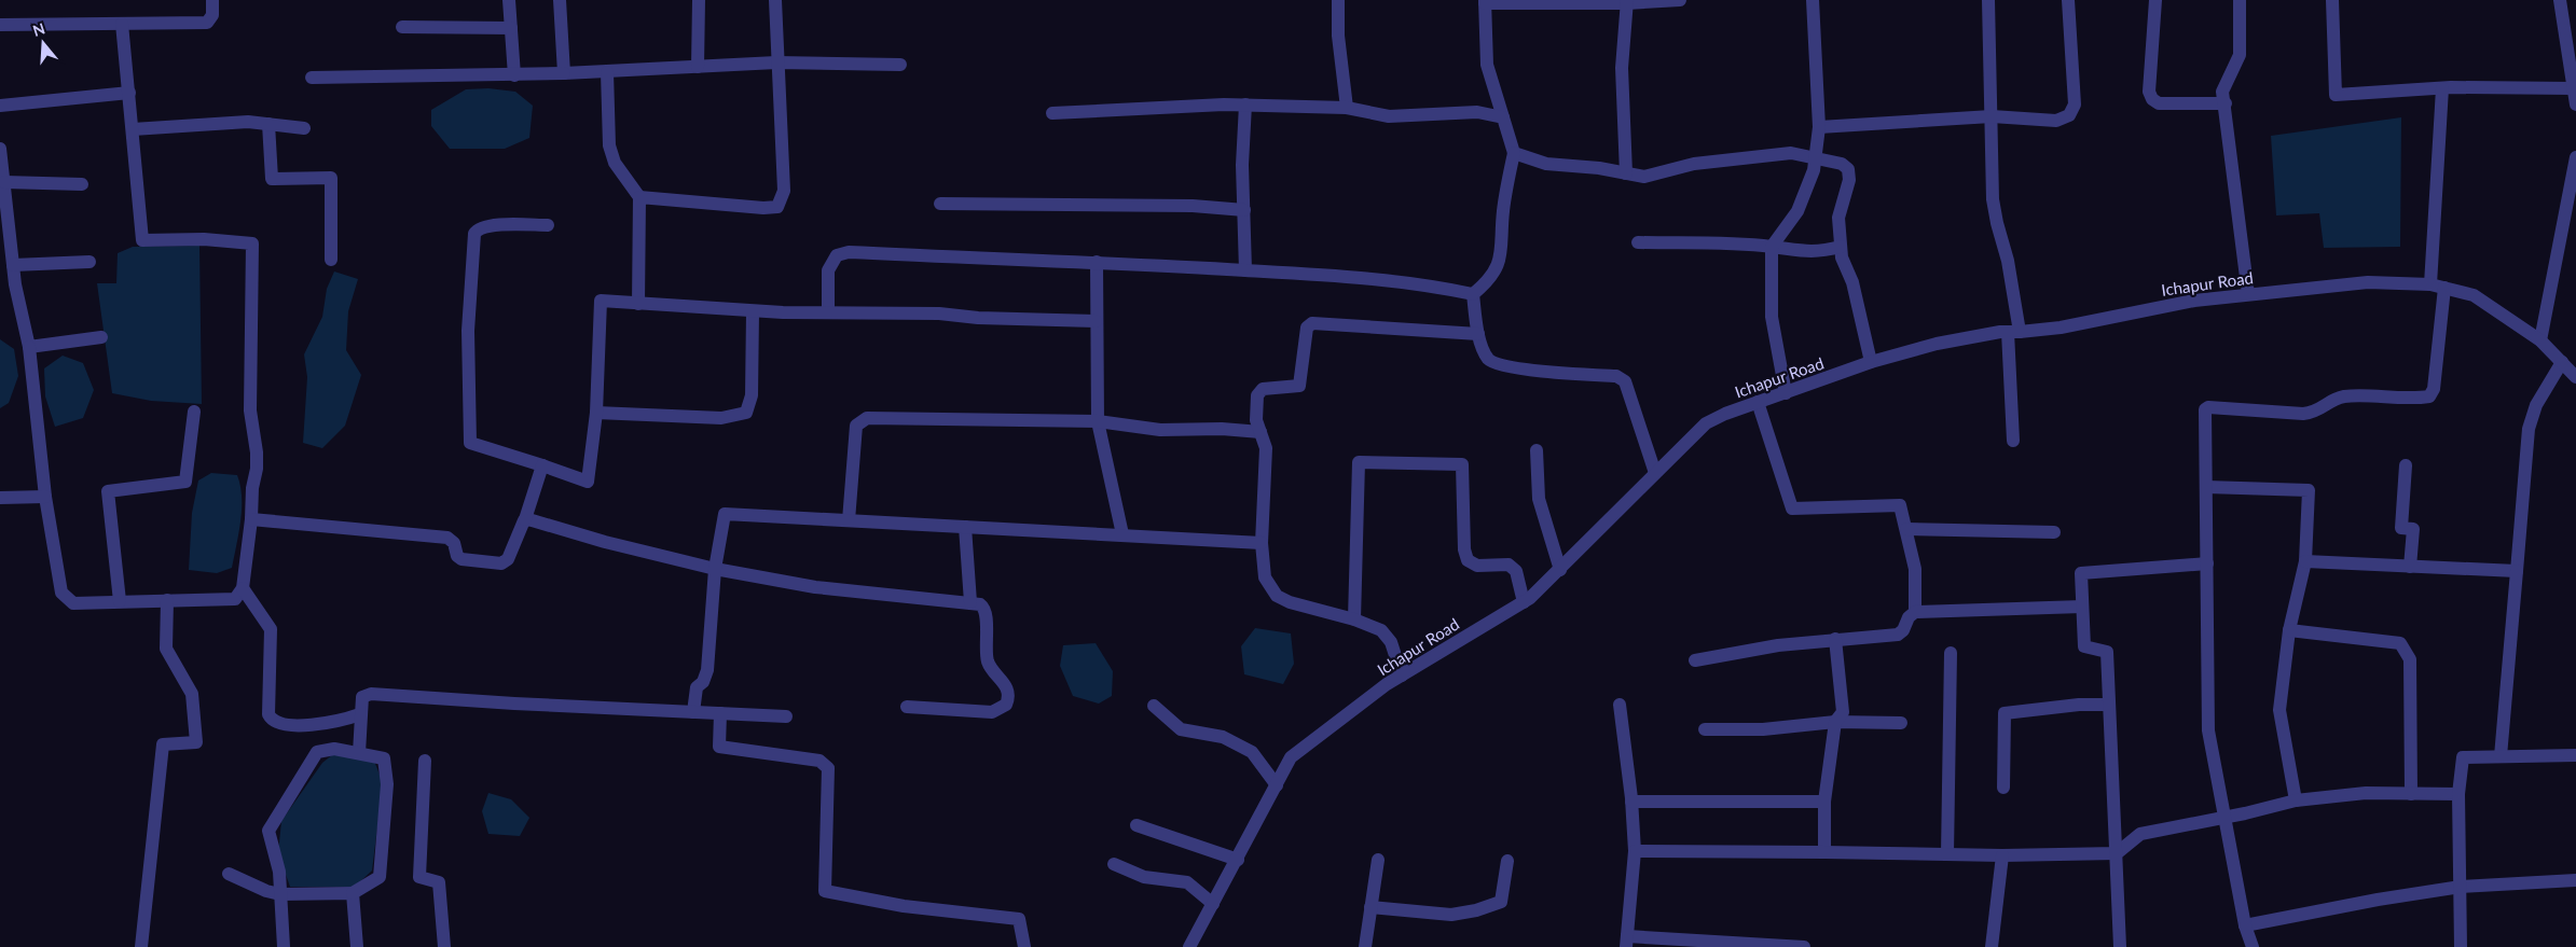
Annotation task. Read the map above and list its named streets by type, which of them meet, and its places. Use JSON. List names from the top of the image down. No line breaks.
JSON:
{"streets":{"street":["Ichapur Road"]},"north":"top"}
